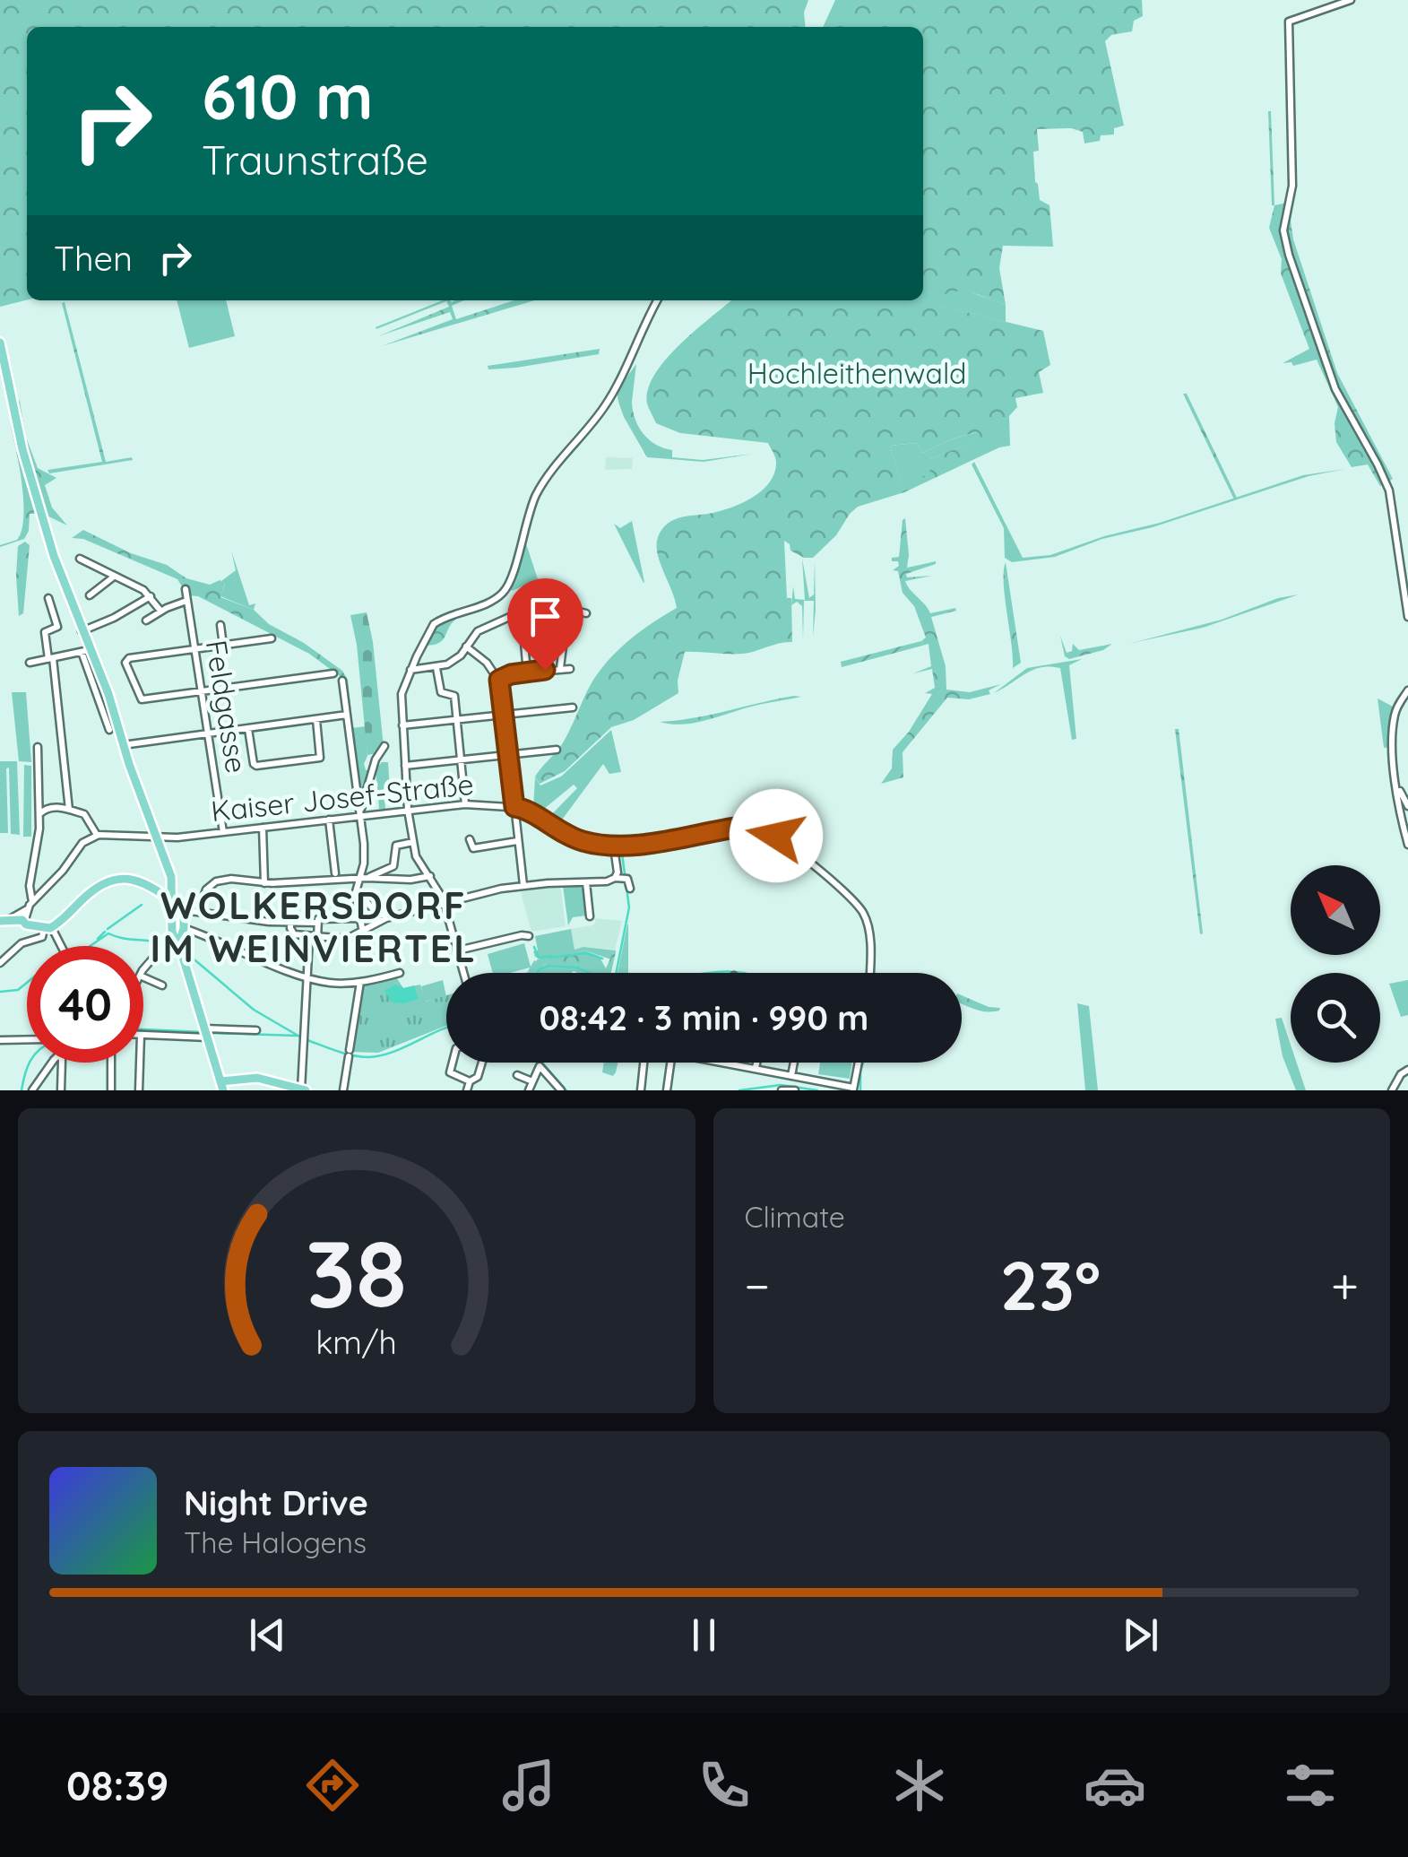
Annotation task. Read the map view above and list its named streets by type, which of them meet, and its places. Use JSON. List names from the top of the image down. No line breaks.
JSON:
{"streets":{"street":["Feldgasse","Kaiser Josef-Straße"]},"crossings":[["Feldgasse","Kaiser Josef-Straße"]],"districts":["WOLKERSDORF IM WEINVIERTEL"],"parks":["Hochleithenwald"],"north":"top left","page":{"turn":["610 m","Traunstraße"],"then":"Then","limit":"40","trip":"08:42 · 3 min · 990 m","tile":"Climate","heat":["−","23°","+"],"song":["Night Drive","The Halogens"],"tabs":"08:39","gauge":["38","km/h"]}}
